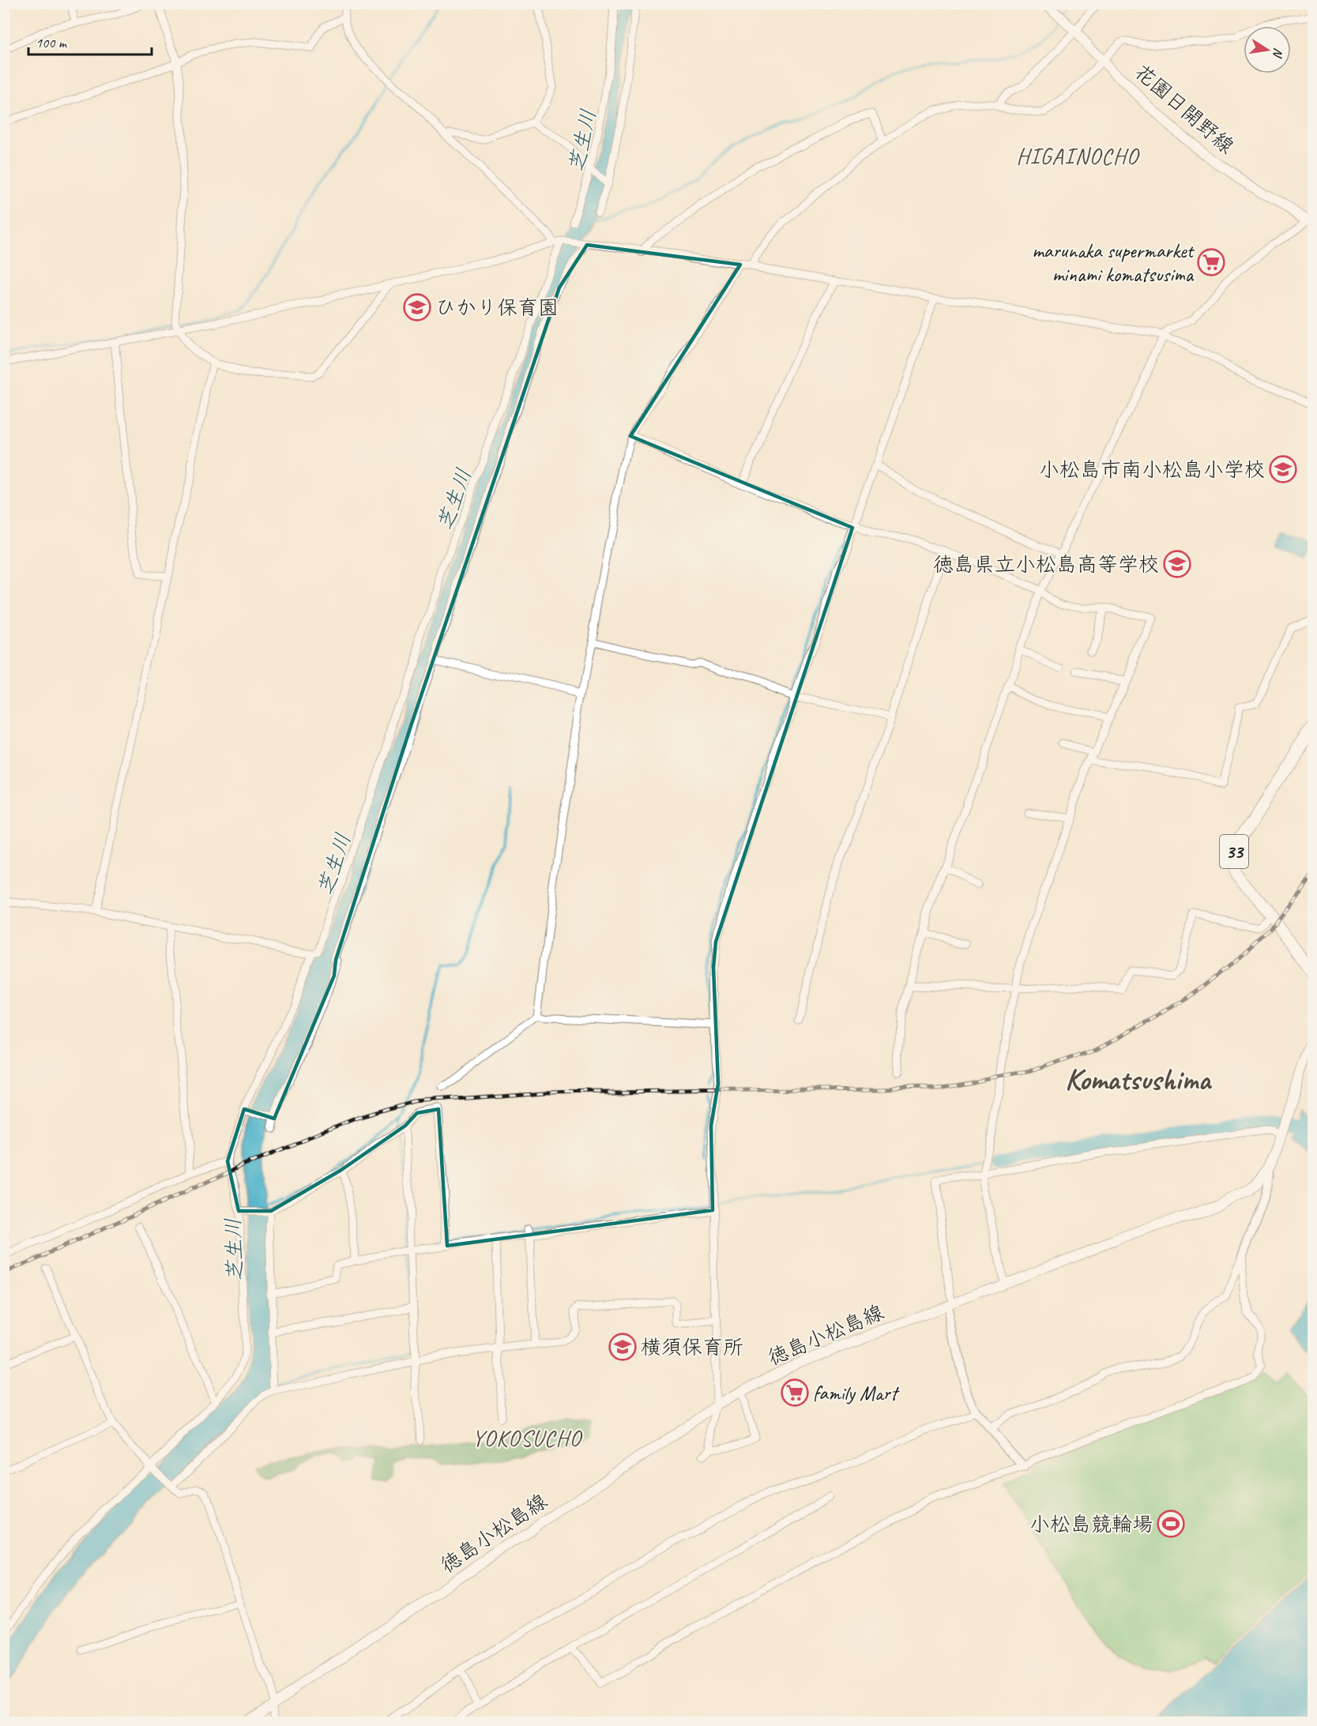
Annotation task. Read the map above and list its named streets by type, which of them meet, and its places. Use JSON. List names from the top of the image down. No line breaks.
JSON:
{"streets":{"main road":["花園日開野線","33","徳島小松島線"]},"districts":["HIGAINOCHO","Komatsushima","YOKOSUCHO"],"water":["芝生川"],"places":{"supermarket":["marunaka supermarket minami komatsusima","family Mart"],"school or university":["ひかり保育園","小松島市南小松島小学校","徳島県立小松島高等学校","横須保育所"],"sports":["小松島競輪場"]},"scale_bar":"100 m","north":"right"}
